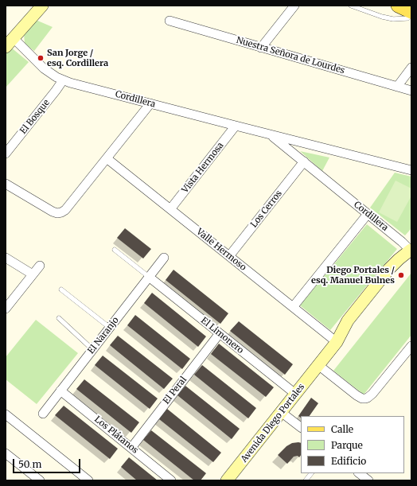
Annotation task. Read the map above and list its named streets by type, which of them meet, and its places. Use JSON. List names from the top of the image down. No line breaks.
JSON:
{"streets":{"main road":["Avenida Diego Portales"],"street":["Nuestra Señora de Lourdes","Cordillera","El Bosque","Vista Hermosa","Los Cerros","Valle Hermoso","El Naranjo","El Limonero","El Peral","Los Plátanos"]},"crossings":[["Cordillera","El Bosque"],["Cordillera","Vista Hermosa"],["Cordillera","Los Cerros"],["Cordillera","Avenida Diego Portales"],["Vista Hermosa","Valle Hermoso"],["Los Cerros","Valle Hermoso"],["Valle Hermoso","Avenida Diego Portales"],["El Naranjo","El Limonero"],["El Naranjo","Los Plátanos"],["El Limonero","El Peral"],["El Limonero","Avenida Diego Portales"],["El Peral","Los Plátanos"]],"places":["San Jorge / esq. Cordillera","Diego Portales / esq. Manuel Bulnes"],"legend":["Calle","Parque","Edificio"],"scale_bar":"50 m"}
